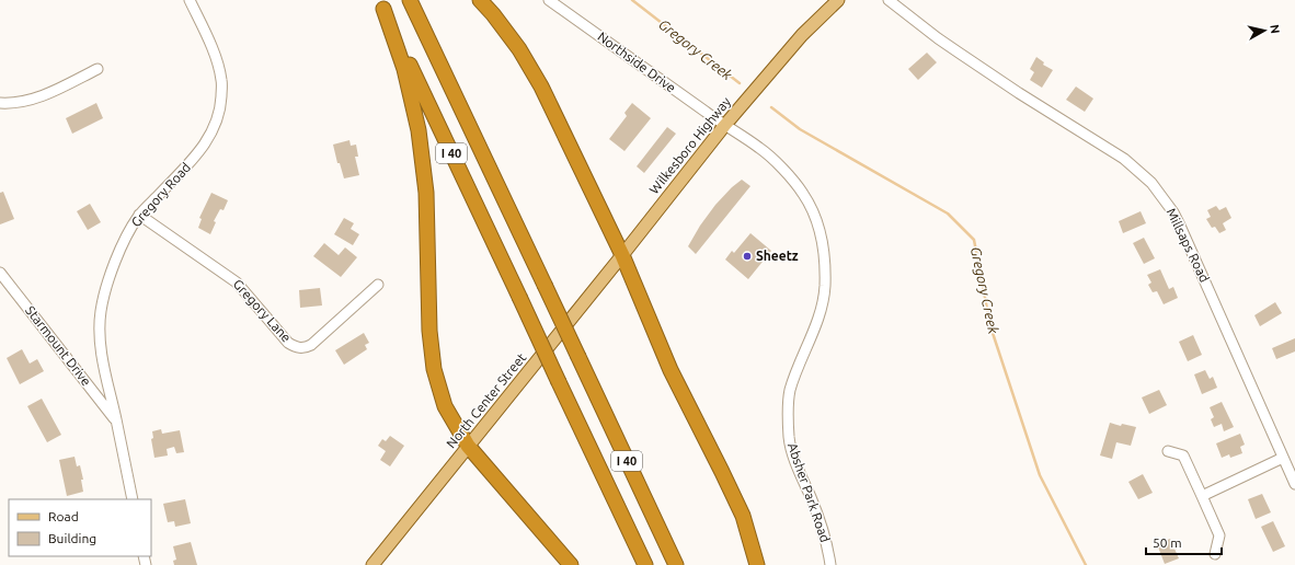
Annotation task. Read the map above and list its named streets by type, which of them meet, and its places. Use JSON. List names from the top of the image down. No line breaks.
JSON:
{"streets":{"highway":["I 40"],"main road":["Wilkesboro Highway","North Center Street"],"street":["Northside Drive","Gregory Road","Millsaps Road","Gregory Lane","Starmount Drive","Absher Park Road"]},"crossings":[["Northside Drive","Wilkesboro Highway"],["Northside Drive","Absher Park Road"],["Wilkesboro Highway","North Center Street"],["Wilkesboro Highway","Absher Park Road"],["Gregory Road","Gregory Lane"],["Gregory Road","Starmount Drive"]],"water":["Gregory Creek"],"places":["Sheetz"],"legend":["Road","Building"],"scale_bar":"50 m","north":"right"}
